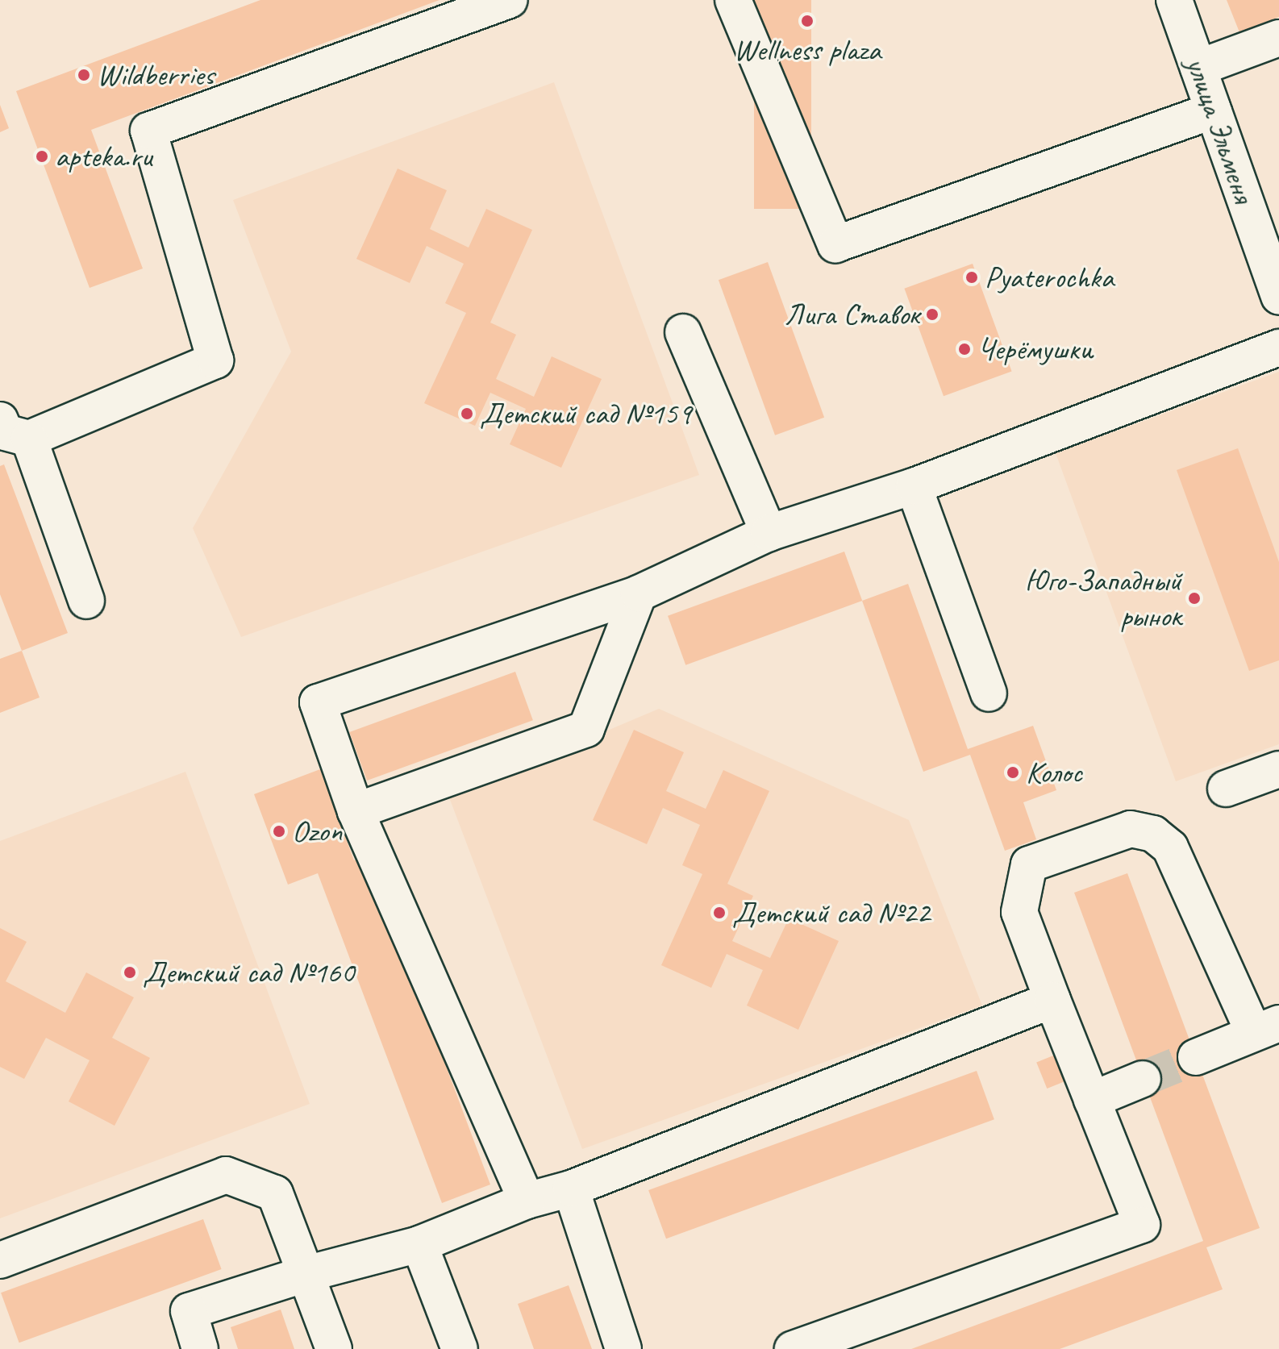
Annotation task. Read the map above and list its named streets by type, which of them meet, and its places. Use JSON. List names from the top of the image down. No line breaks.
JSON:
{"streets":{"street":["улица Эльменя"]},"places":["Wellness plaza","Wildberries","apteka.ru","Pyaterochka","Лига Ставок","Черёмушки","Детский сад №159","Юго-Западный рынок","Колос","Ozon","Детский сад №22","Детский сад №160"]}
